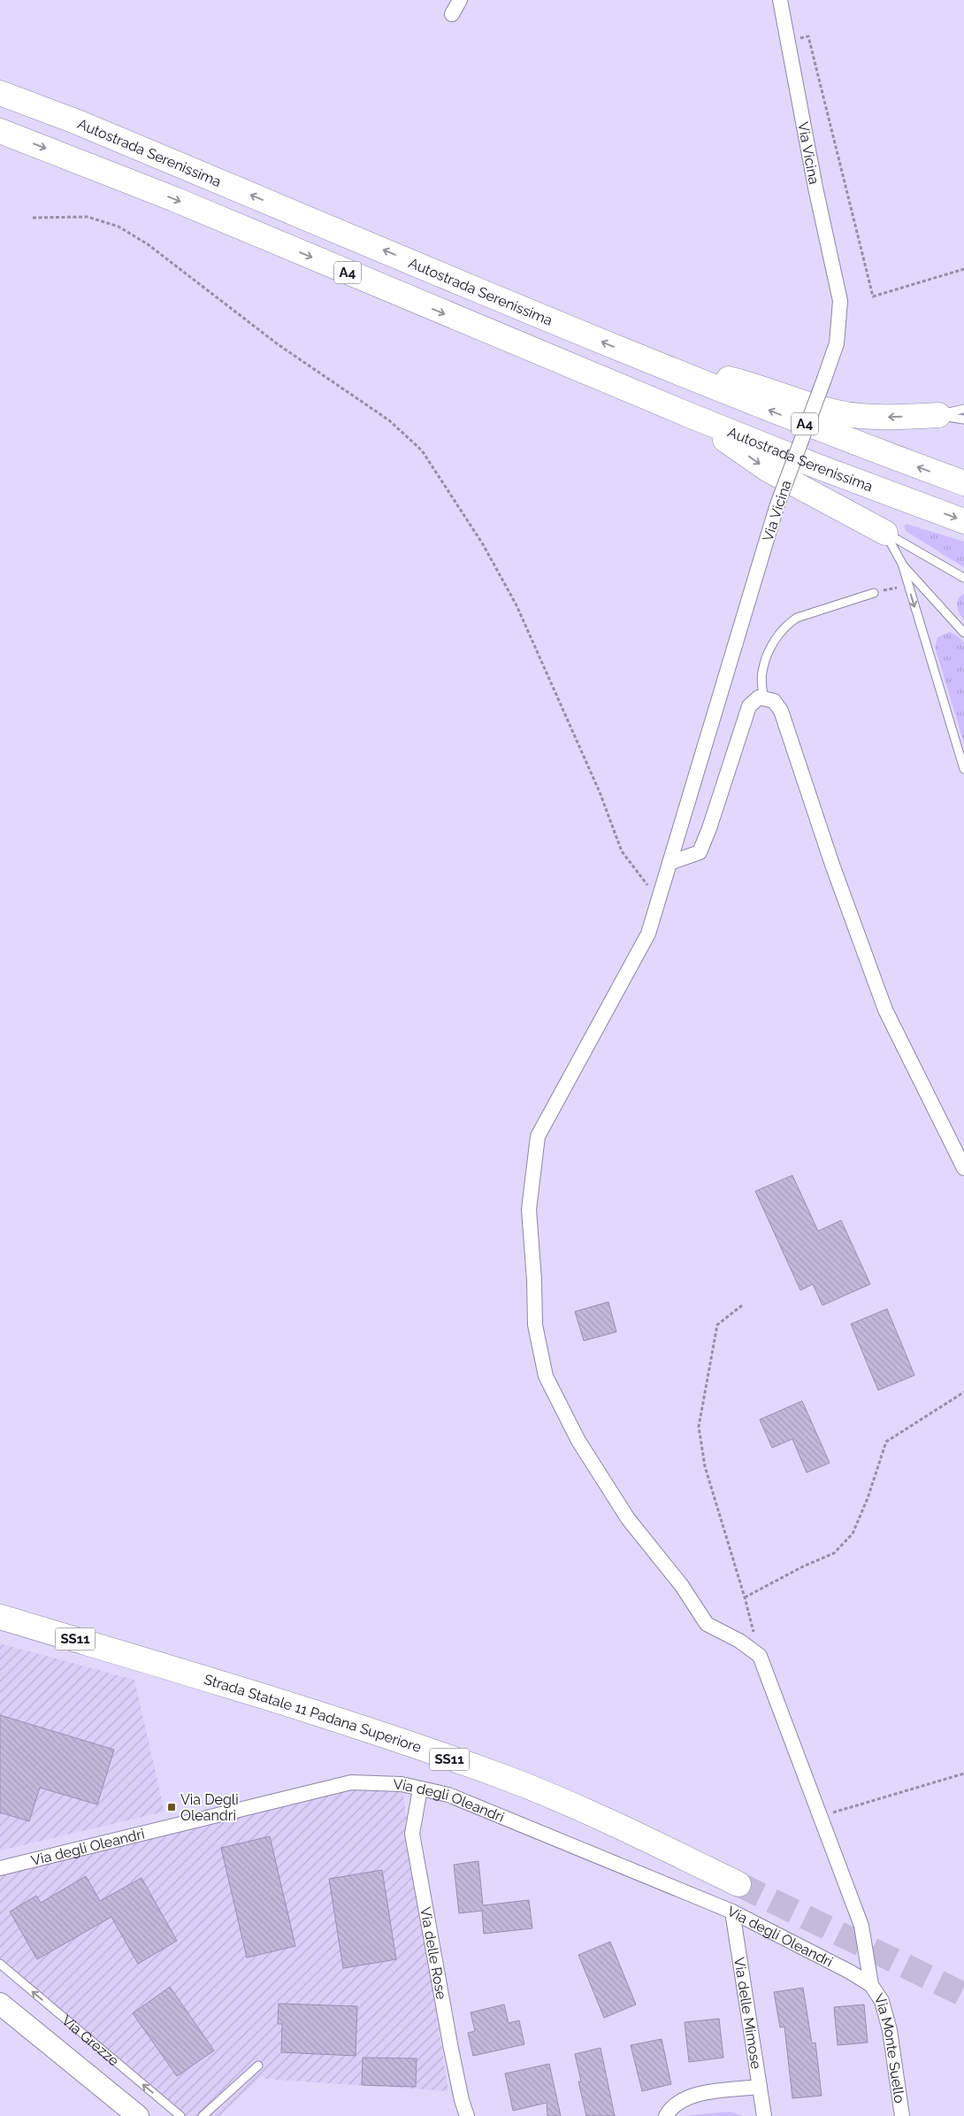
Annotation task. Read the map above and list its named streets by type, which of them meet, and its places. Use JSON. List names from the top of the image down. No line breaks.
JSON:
{"streets":{"highway":["Autostrada Serenissima","A4","SS11","Strada Statale 11 Padana Superiore"],"street":["Via Vicina","Via degli Oleandri","Via delle Rose","Via delle Mimose","Via Grezze","Via Monte Suello"]},"crossings":[["Via degli Oleandri","Via delle Rose"],["Via degli Oleandri","Via delle Mimose"],["Via degli Oleandri","Via Monte Suello"]],"one_way":["Via Grezze"],"places":{"transit":["Via Degli Oleandri"]}}
